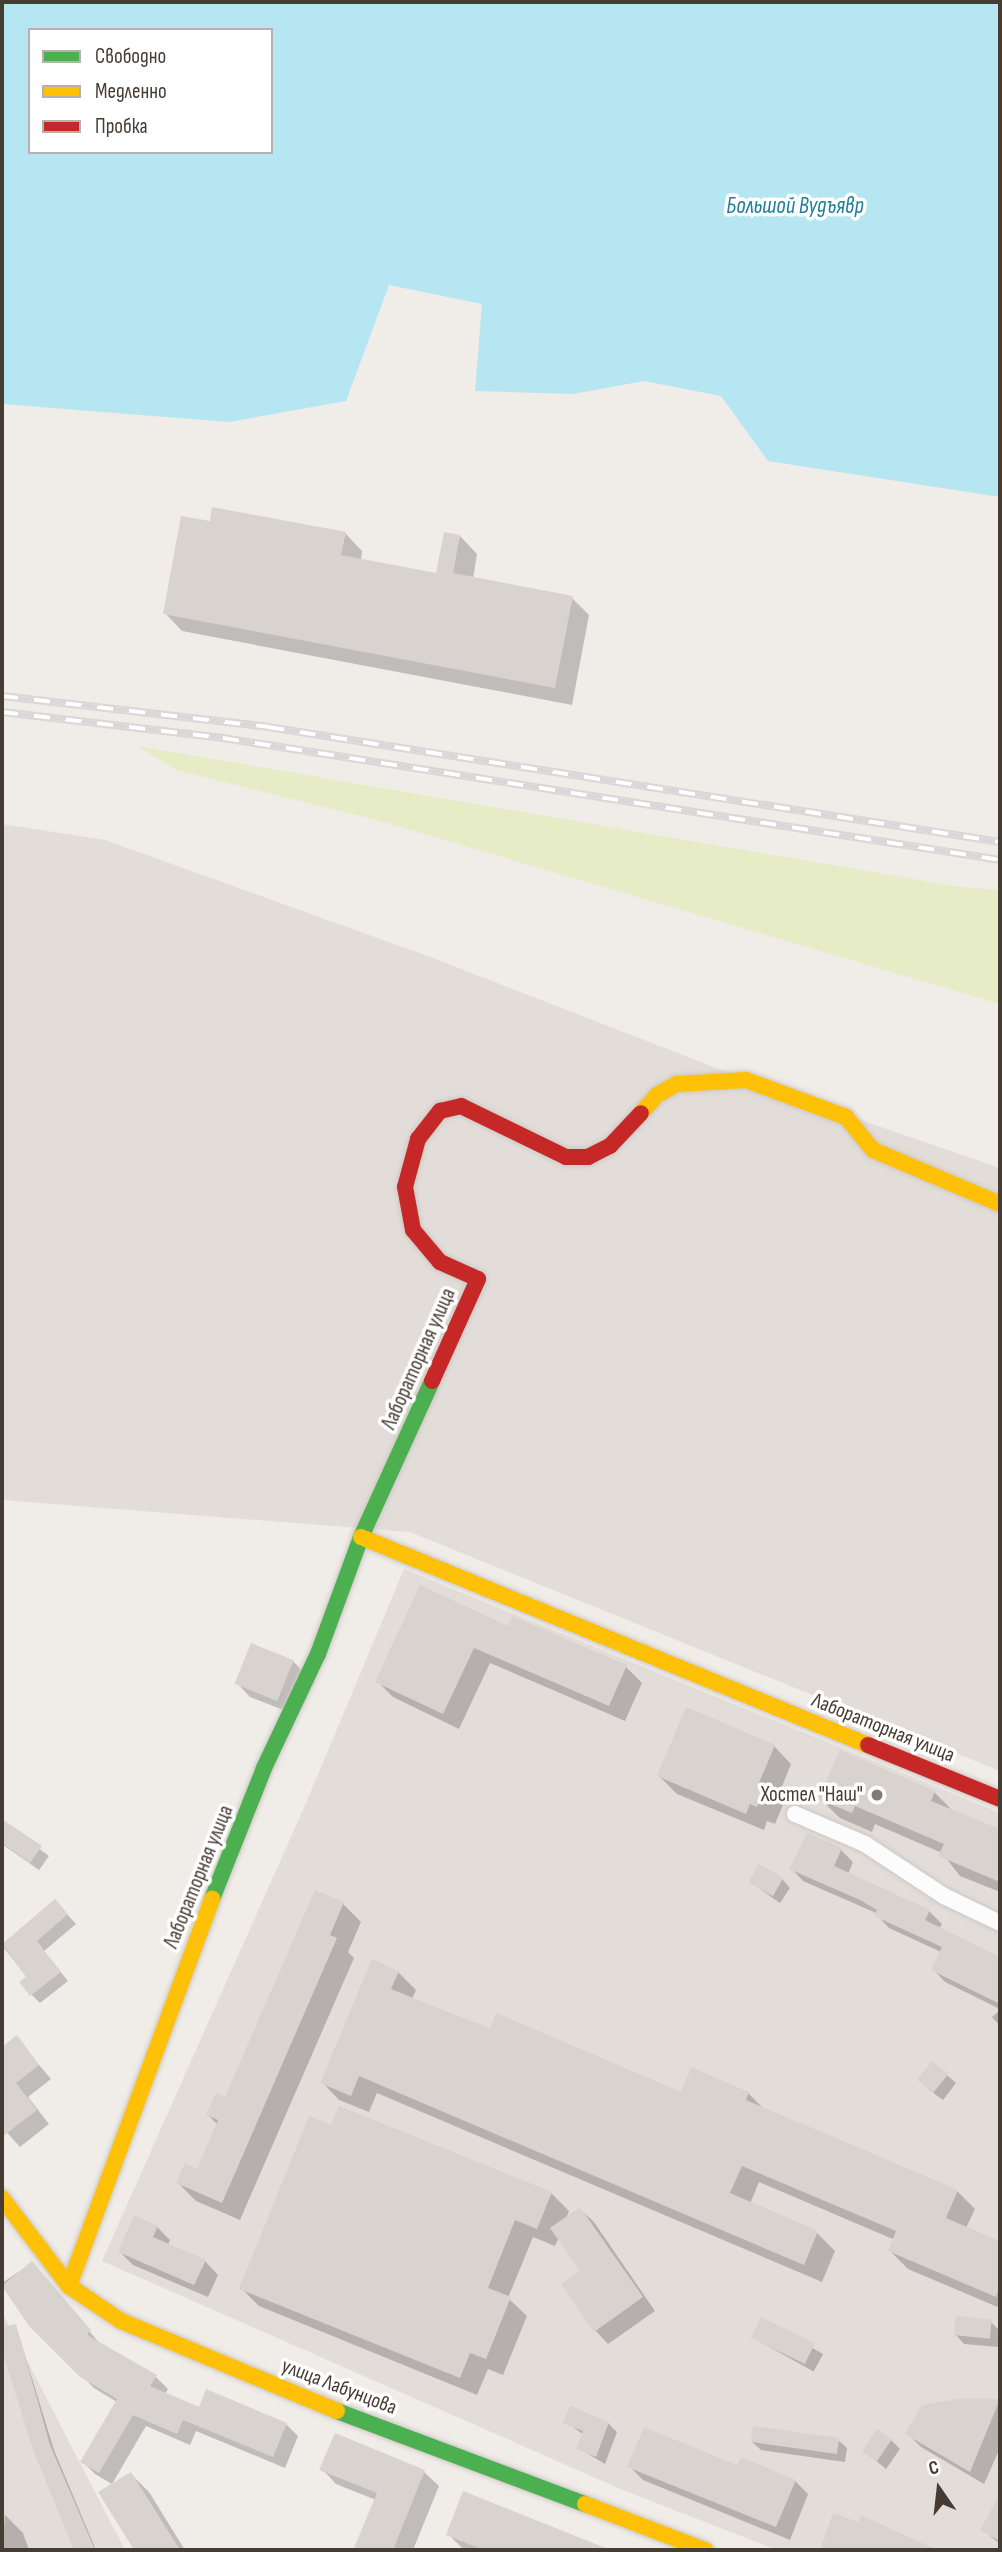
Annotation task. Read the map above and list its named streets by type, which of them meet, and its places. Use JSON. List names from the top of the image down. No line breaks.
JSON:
{"streets":{"street":["Лабораторная улица","улица Лабунцова"]},"crossings":[["Лабораторная улица","улица Лабунцова"]],"water":["Большой Вудъявр"],"places":["Хостел \"Наш\""],"legend":["Свободно","Медленно","Пробка"],"north":"top"}
